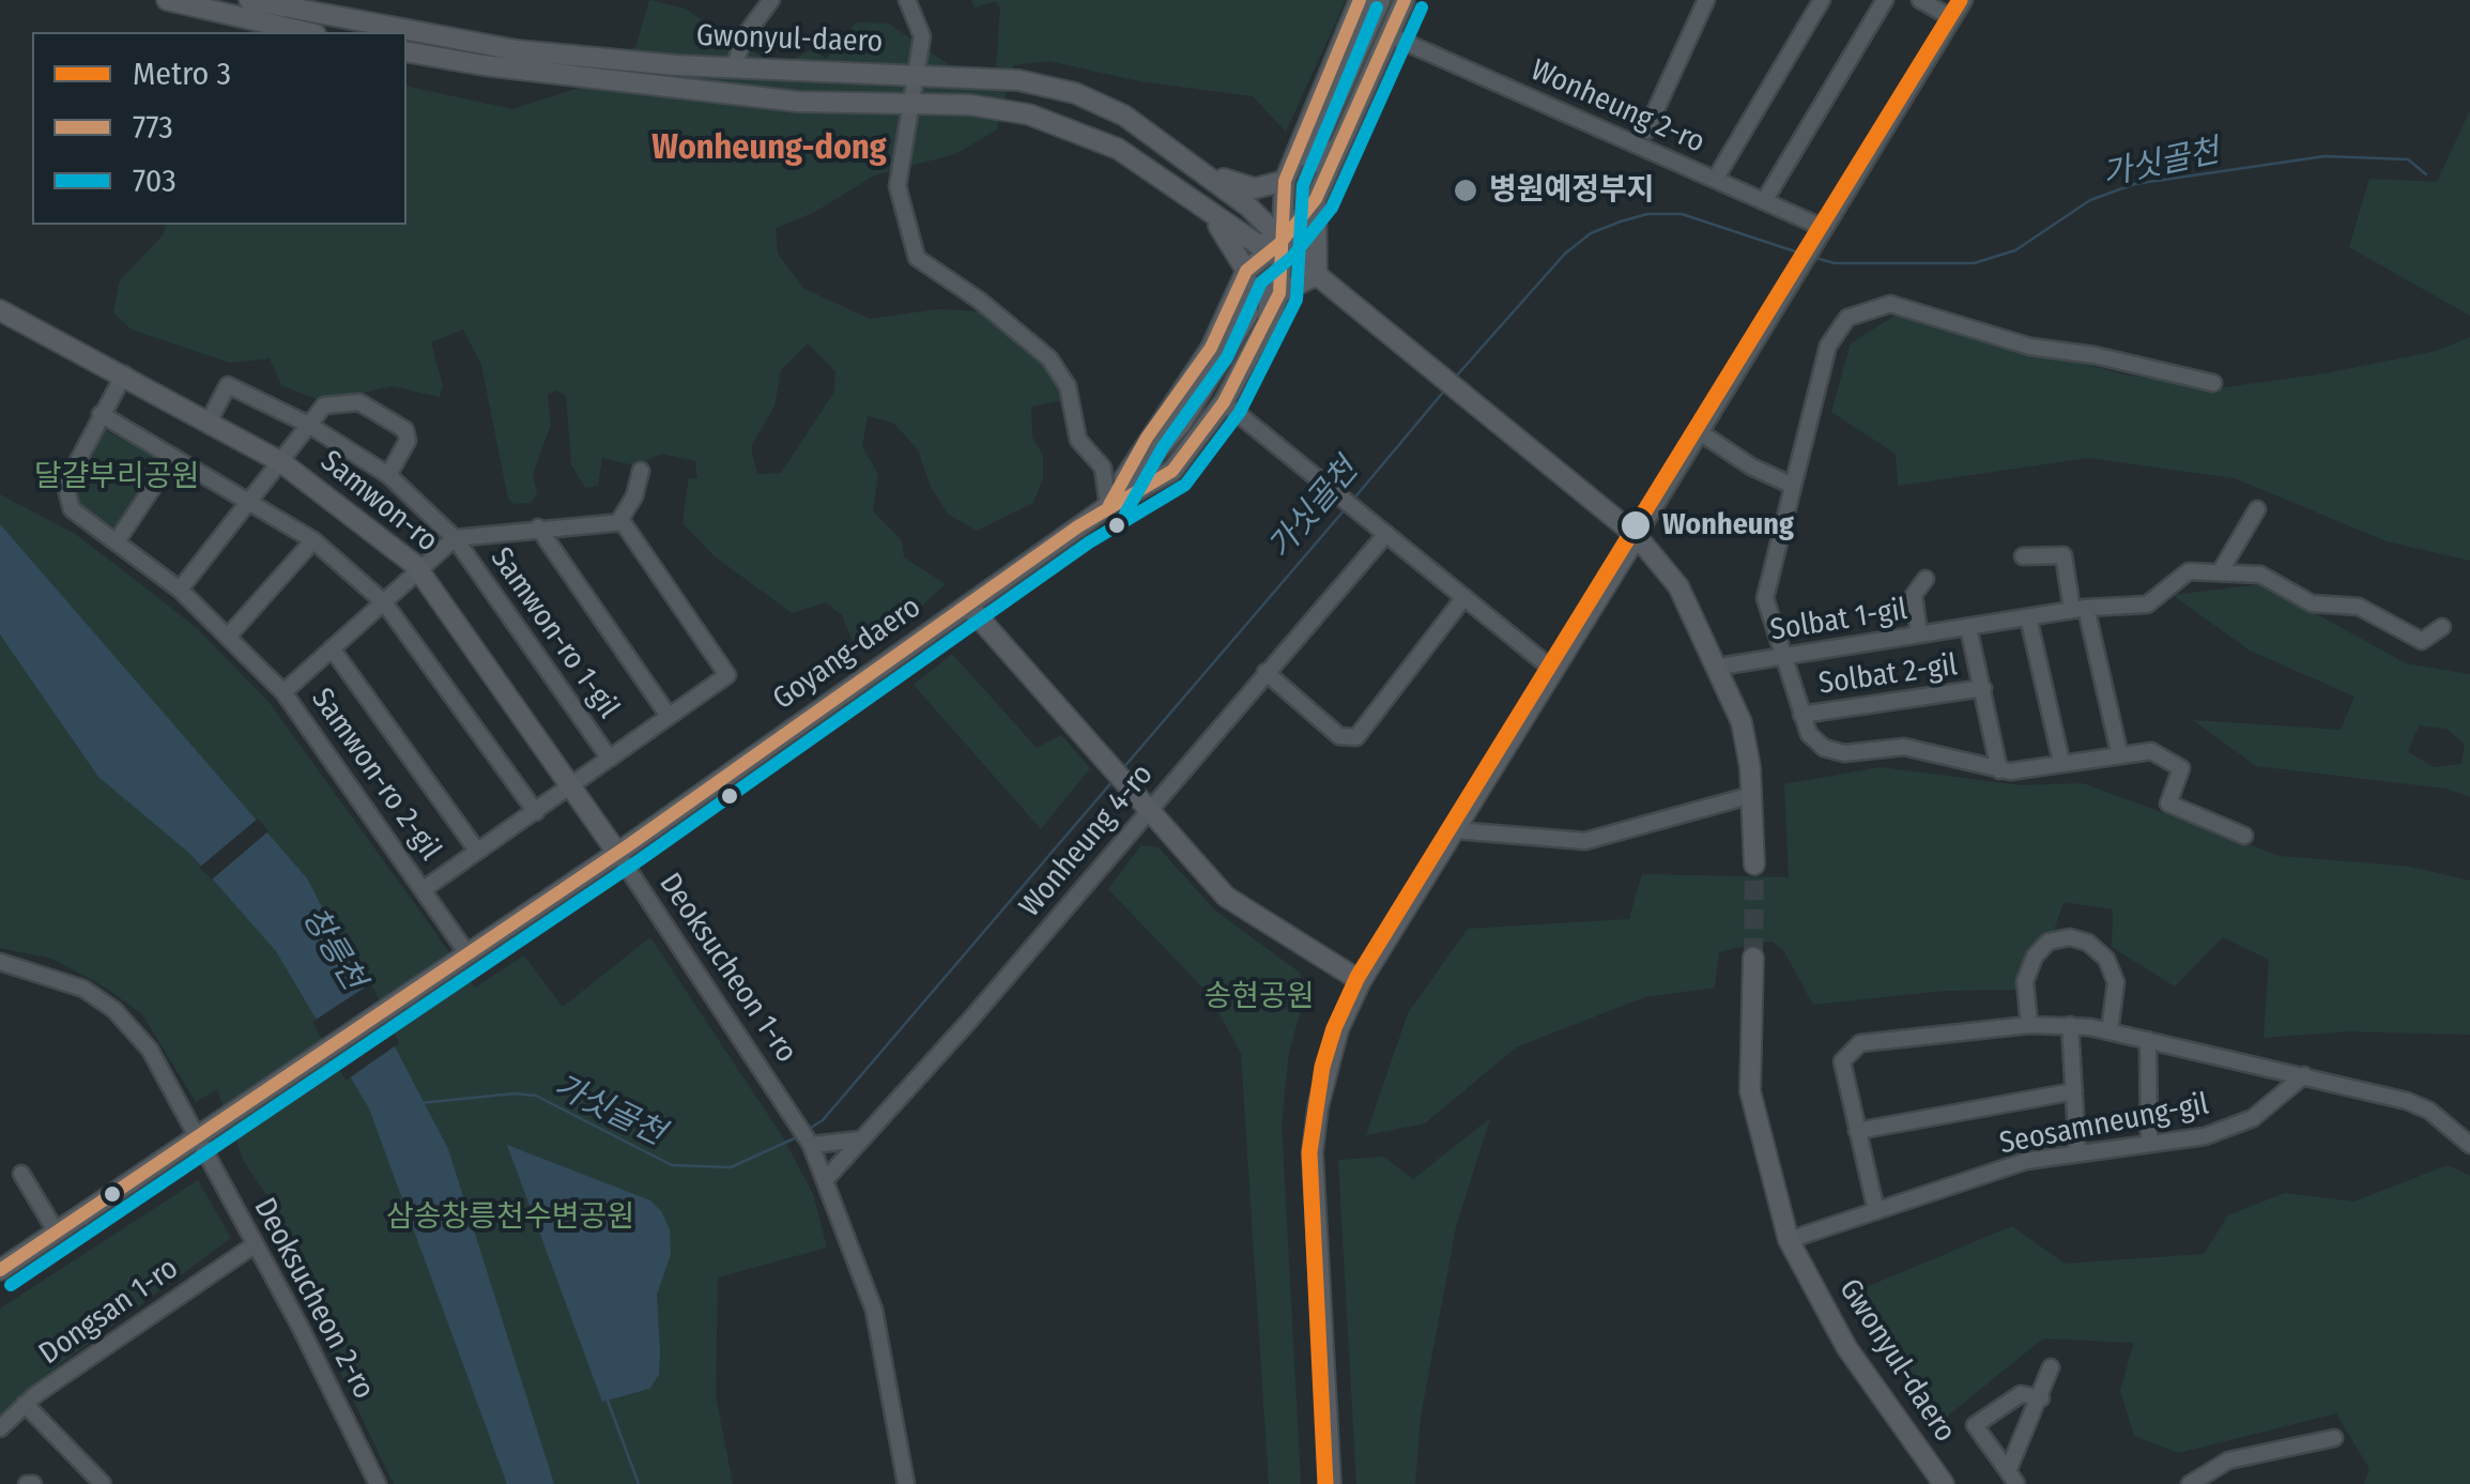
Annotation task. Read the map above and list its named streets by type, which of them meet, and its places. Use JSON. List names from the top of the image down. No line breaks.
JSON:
{"streets":{"main road":["Gwonyul-daero","Samwon-ro","Goyang-daero"],"street":["Wonheung 2-ro","Solbat 1-gil","Samwon-ro 1-gil","Solbat 2-gil","Samwon-ro 2-gil","Wonheung 4-ro","Deoksucheon 1-ro","Seosamneung-gil","Deoksucheon 2-ro","Dongsan 1-ro"]},"crossings":[["Gwonyul-daero","Seosamneung-gil"],["Samwon-ro","Samwon-ro 1-gil"],["Samwon-ro","Goyang-daero"],["Samwon-ro","Samwon-ro 2-gil"],["Samwon-ro","Deoksucheon 1-ro"],["Solbat 1-gil","Solbat 2-gil"],["Samwon-ro 1-gil","Samwon-ro 2-gil"],["Goyang-daero","Samwon-ro 2-gil"],["Goyang-daero","Deoksucheon 1-ro"],["Goyang-daero","Deoksucheon 2-ro"],["Deoksucheon 2-ro","Dongsan 1-ro"]],"districts":["Wonheung-dong"],"water":["가싯골천","창릉천"],"parks":["달걀부리공원","송현공원","삼송창릉천수변공원"],"places":["병원예정부지","Wonheung"],"lines":["metro line 3","transit line 773","transit line 703"],"legend":["Metro 3","773","703"]}
